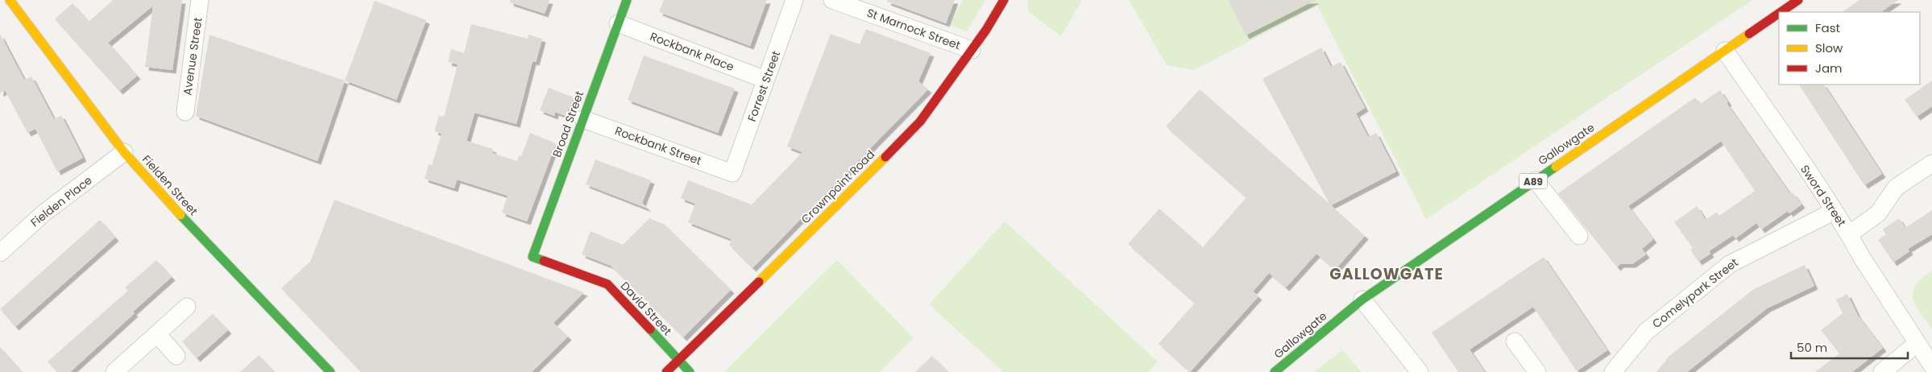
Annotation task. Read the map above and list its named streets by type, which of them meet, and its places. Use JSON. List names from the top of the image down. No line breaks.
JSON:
{"streets":{"main road":["Broad Street","Gallowgate","A89","Fielden Street","Crownpoint Road","David Street"],"street":["St Marnock Street","Rockbank Place","Avenue Street","Forrest Street","Rockbank Street","Sword Street","Fielden Place","Comelypark Street"]},"crossings":[["St Marnock Street","Crownpoint Road"],["Rockbank Place","Forrest Street"],["Rockbank Place","Broad Street"],["Forrest Street","Rockbank Street"],["Broad Street","Rockbank Street"],["Broad Street","David Street"],["Gallowgate","Sword Street"],["Fielden Street","Fielden Place"],["Crownpoint Road","David Street"],["Sword Street","Comelypark Street"]],"districts":["GALLOWGATE"],"legend":["Fast","Slow","Jam"],"scale_bar":"50 m"}
